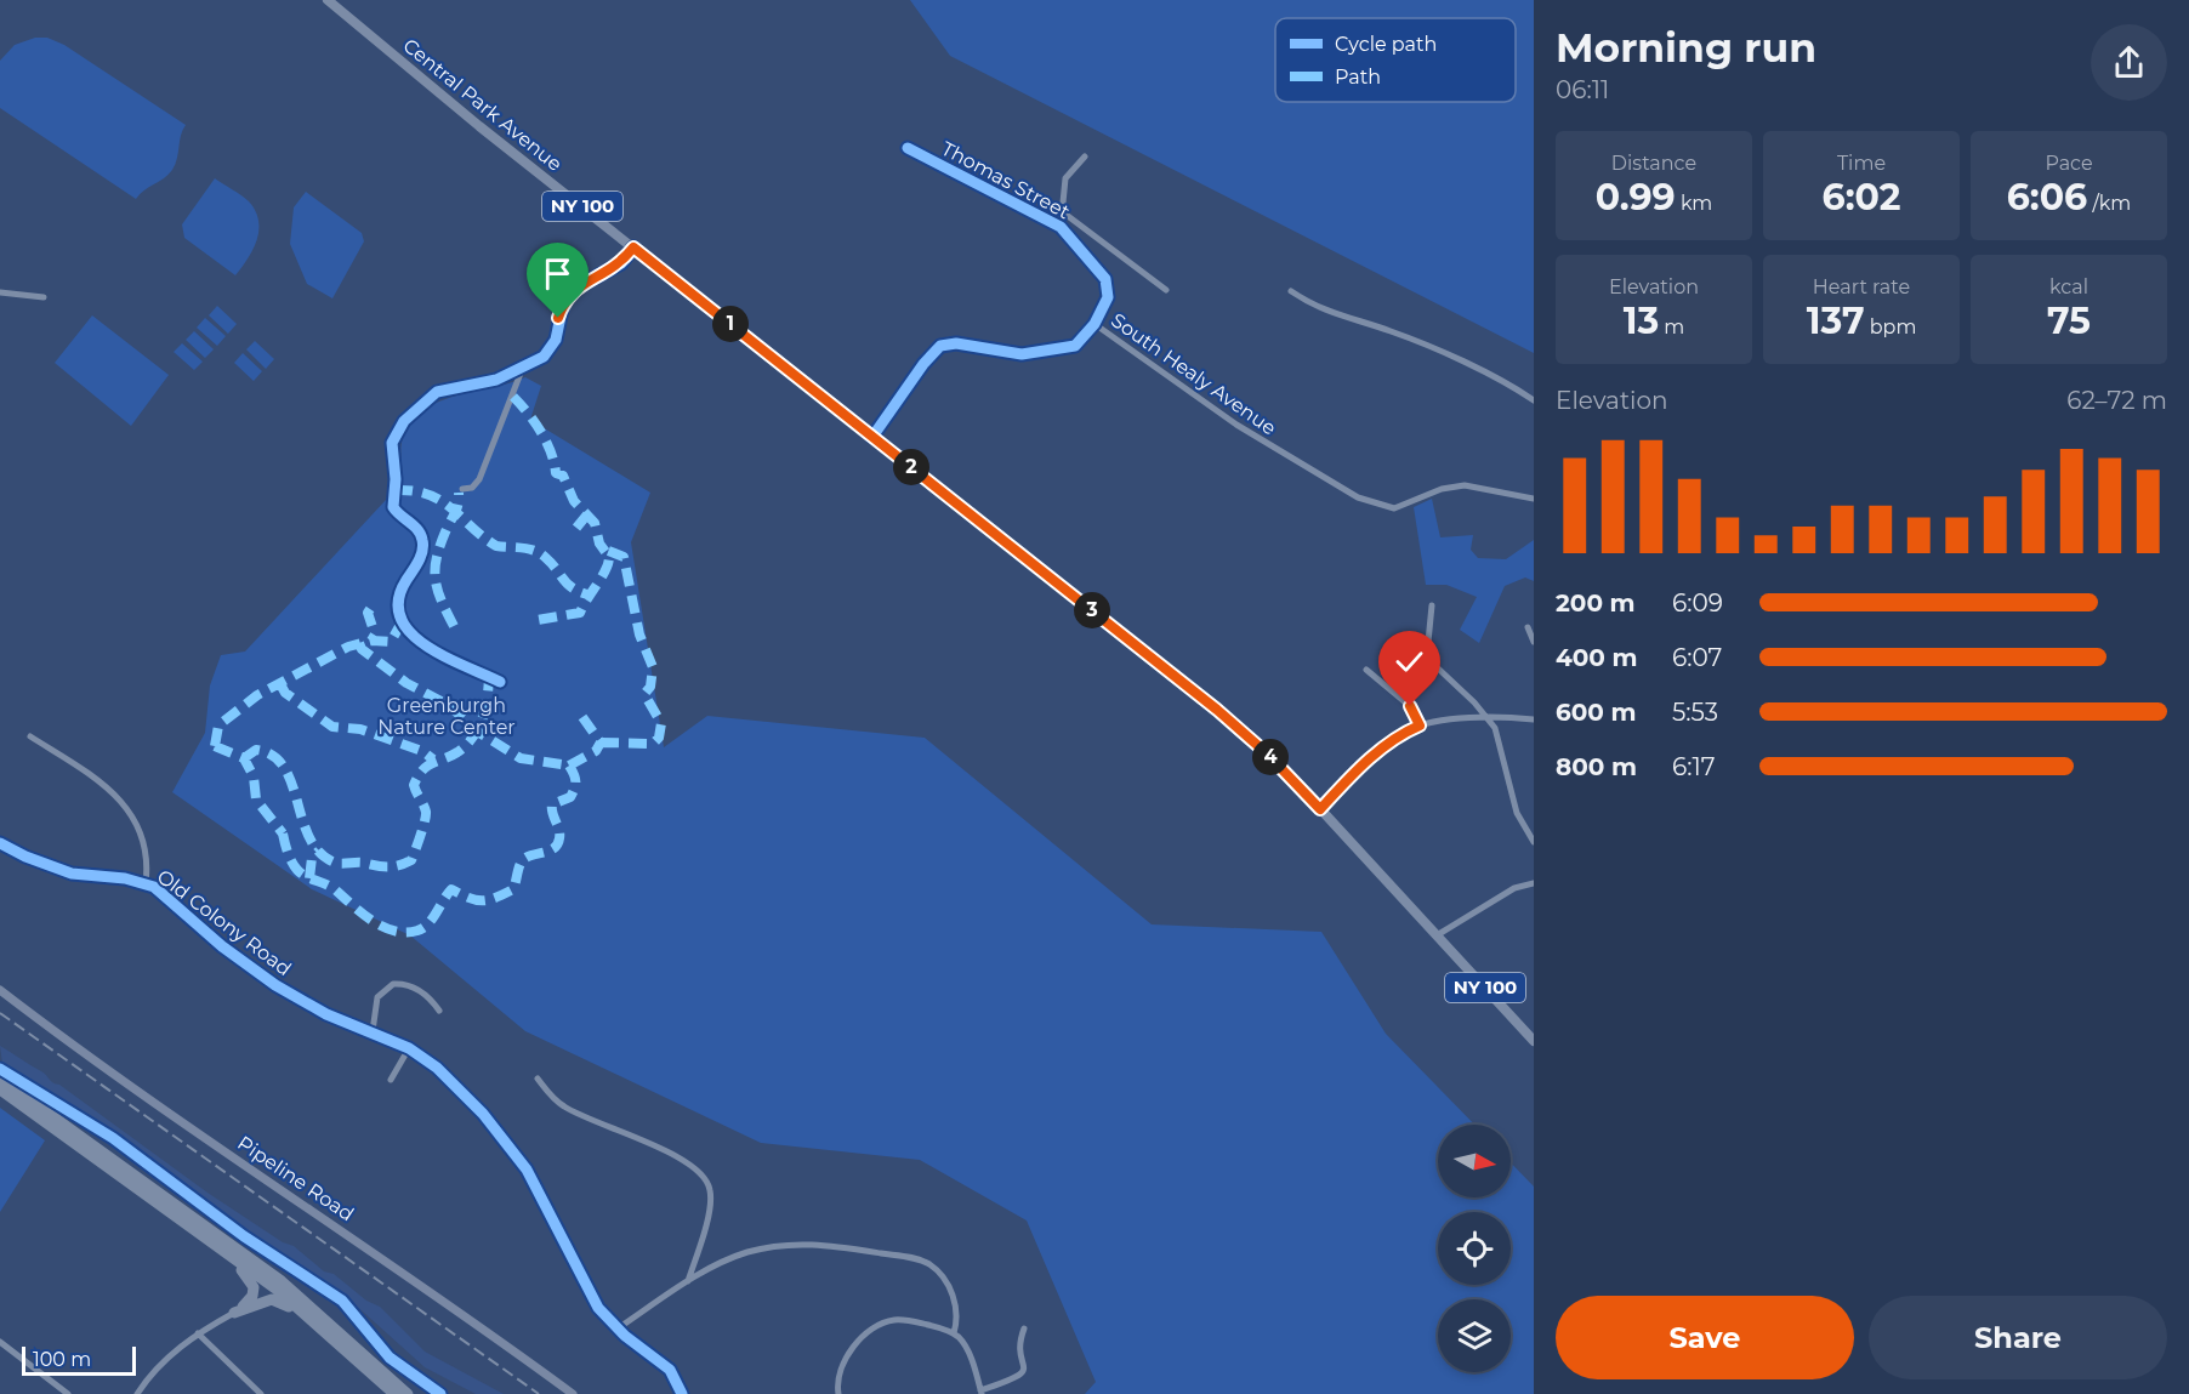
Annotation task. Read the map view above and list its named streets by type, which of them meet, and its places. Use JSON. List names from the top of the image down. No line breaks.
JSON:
{"streets":{"main road":["Central Park Avenue","NY 100"],"street":["Thomas Street","South Healy Avenue","Old Colony Road","Pipeline Road"]},"crossings":[["Central Park Avenue","South Healy Avenue"],["Thomas Street","South Healy Avenue"]],"parks":["Greenburgh Nature Center"],"legend":["Cycle path","Path"],"scale_bar":"100 m","north":"right","page":{"heading":["Morning run","06:11"],"stats":[["Distance","0.99 km"],["Time","6:02"],["Pace","6:06 /km"],["Elevation","13 m"],["Heart rate","137 bpm"],["kcal","75"]],"pins":["1","2","3","4"],"chart":["Elevation","62–72 m"],"list":[{"name":"200 m","note":"6:09"},{"name":"400 m","note":"6:07"},{"name":"600 m","note":"5:53"},{"name":"800 m","note":"6:17"}],"buttons":["Save","Share"],"scale":"100 m"}}
